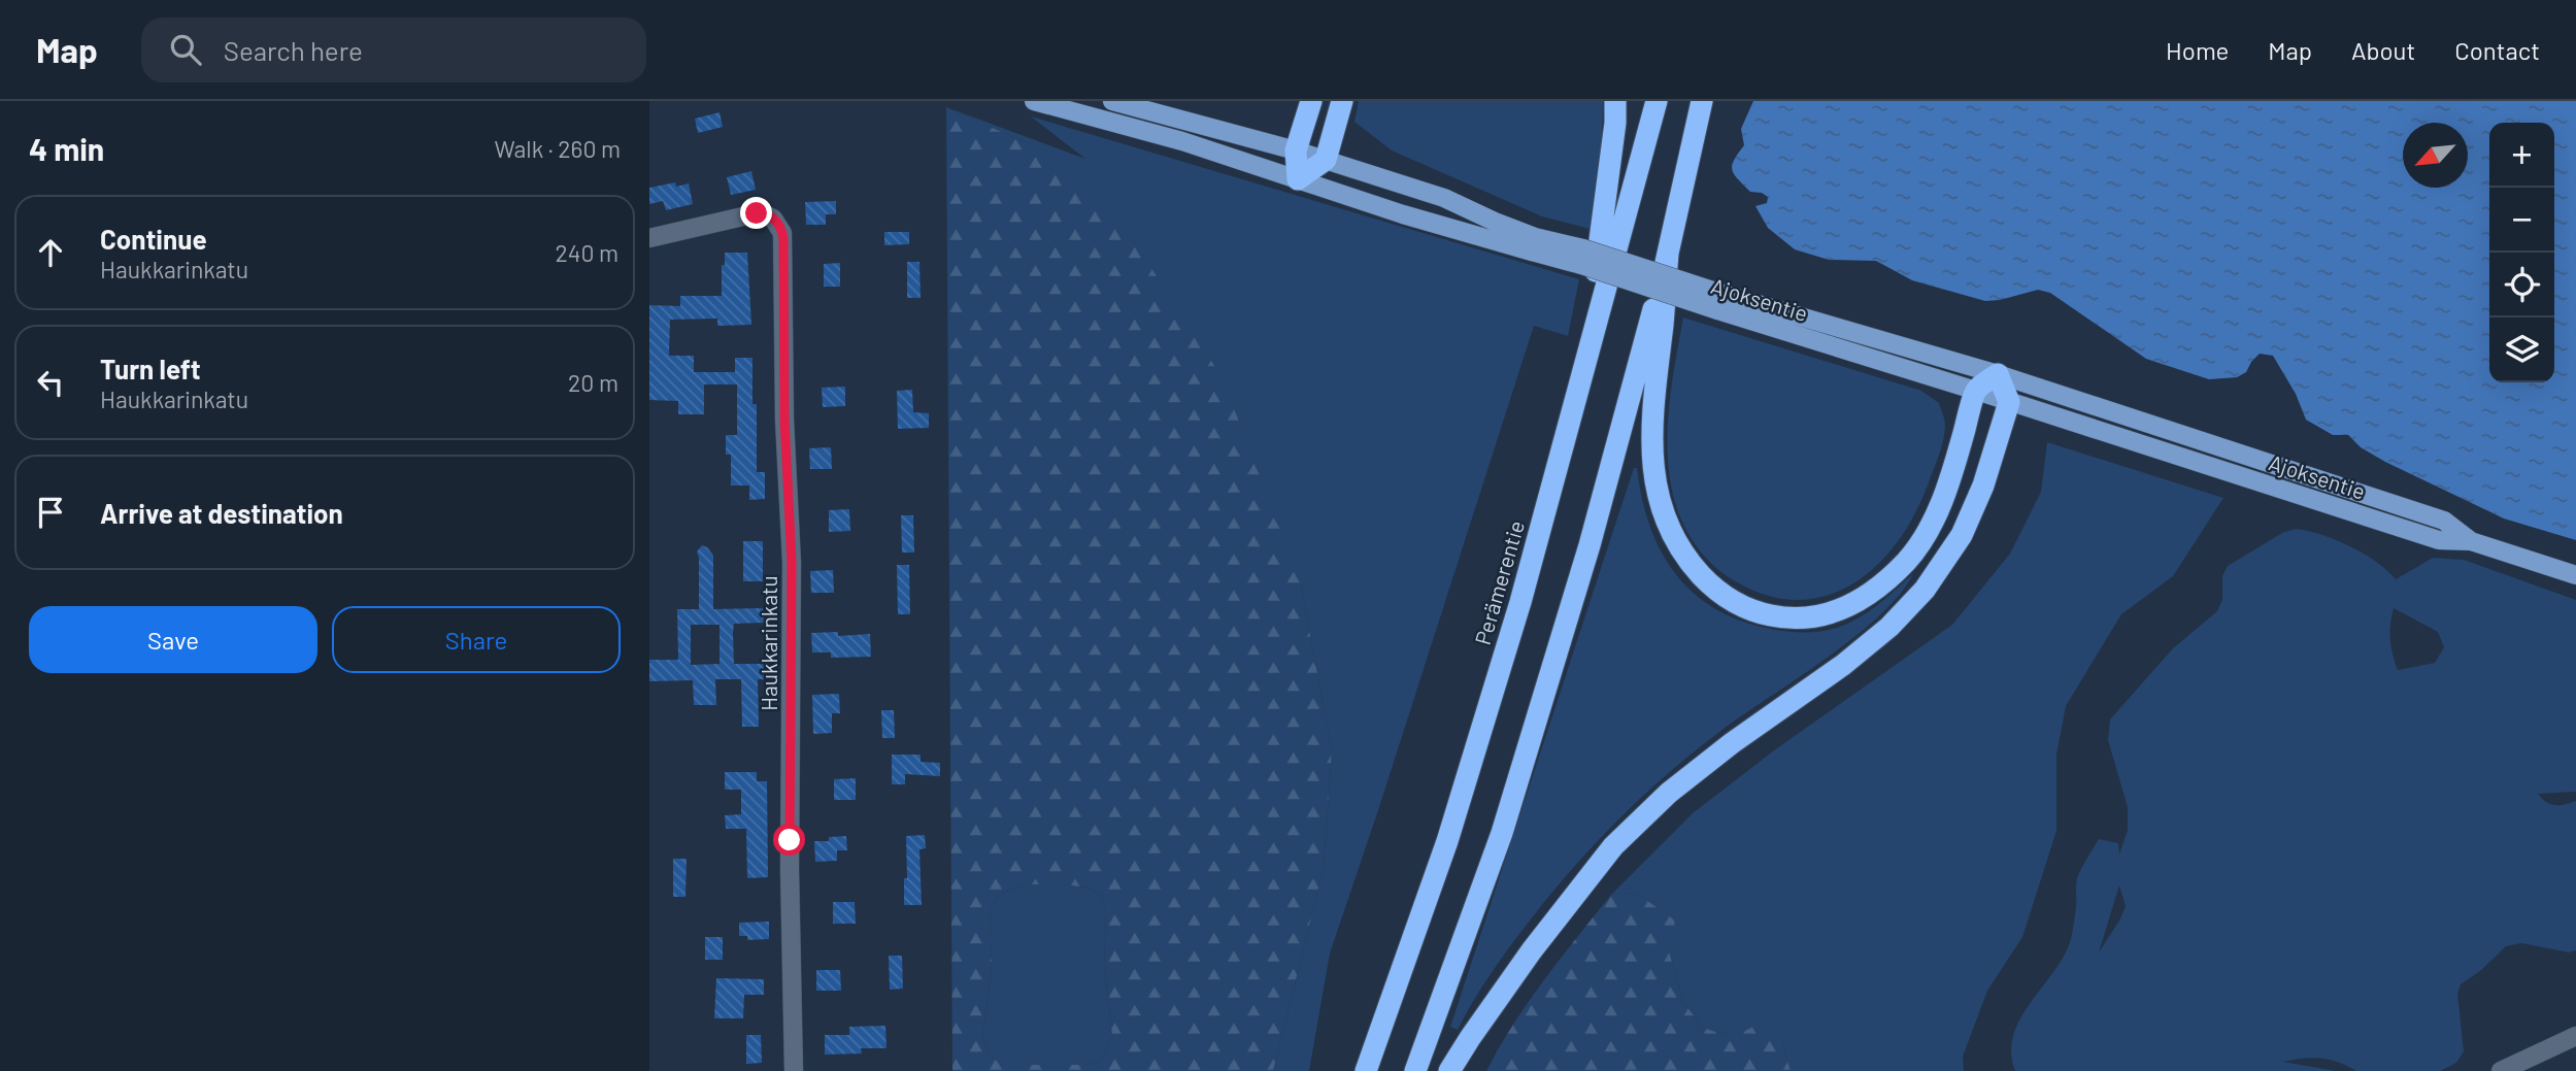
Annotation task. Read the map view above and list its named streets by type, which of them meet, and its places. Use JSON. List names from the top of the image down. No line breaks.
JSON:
{"streets":{"highway":["Perämerentie"],"main road":["Ajoksentie"],"street":["Haukkarinkatu"]},"north":"bottom left","page":{"header":"Map","search":"Search here","nav":["Home","Map","About","Contact"],"heading":["4 min","Walk · 260 m"],"map_buttons":["+","−"],"list":[["Continue","Haukkarinkatu","240 m"],["Turn left","Haukkarinkatu","20 m"],"Arrive at destination"],"buttons":["Save","Share"]}}
